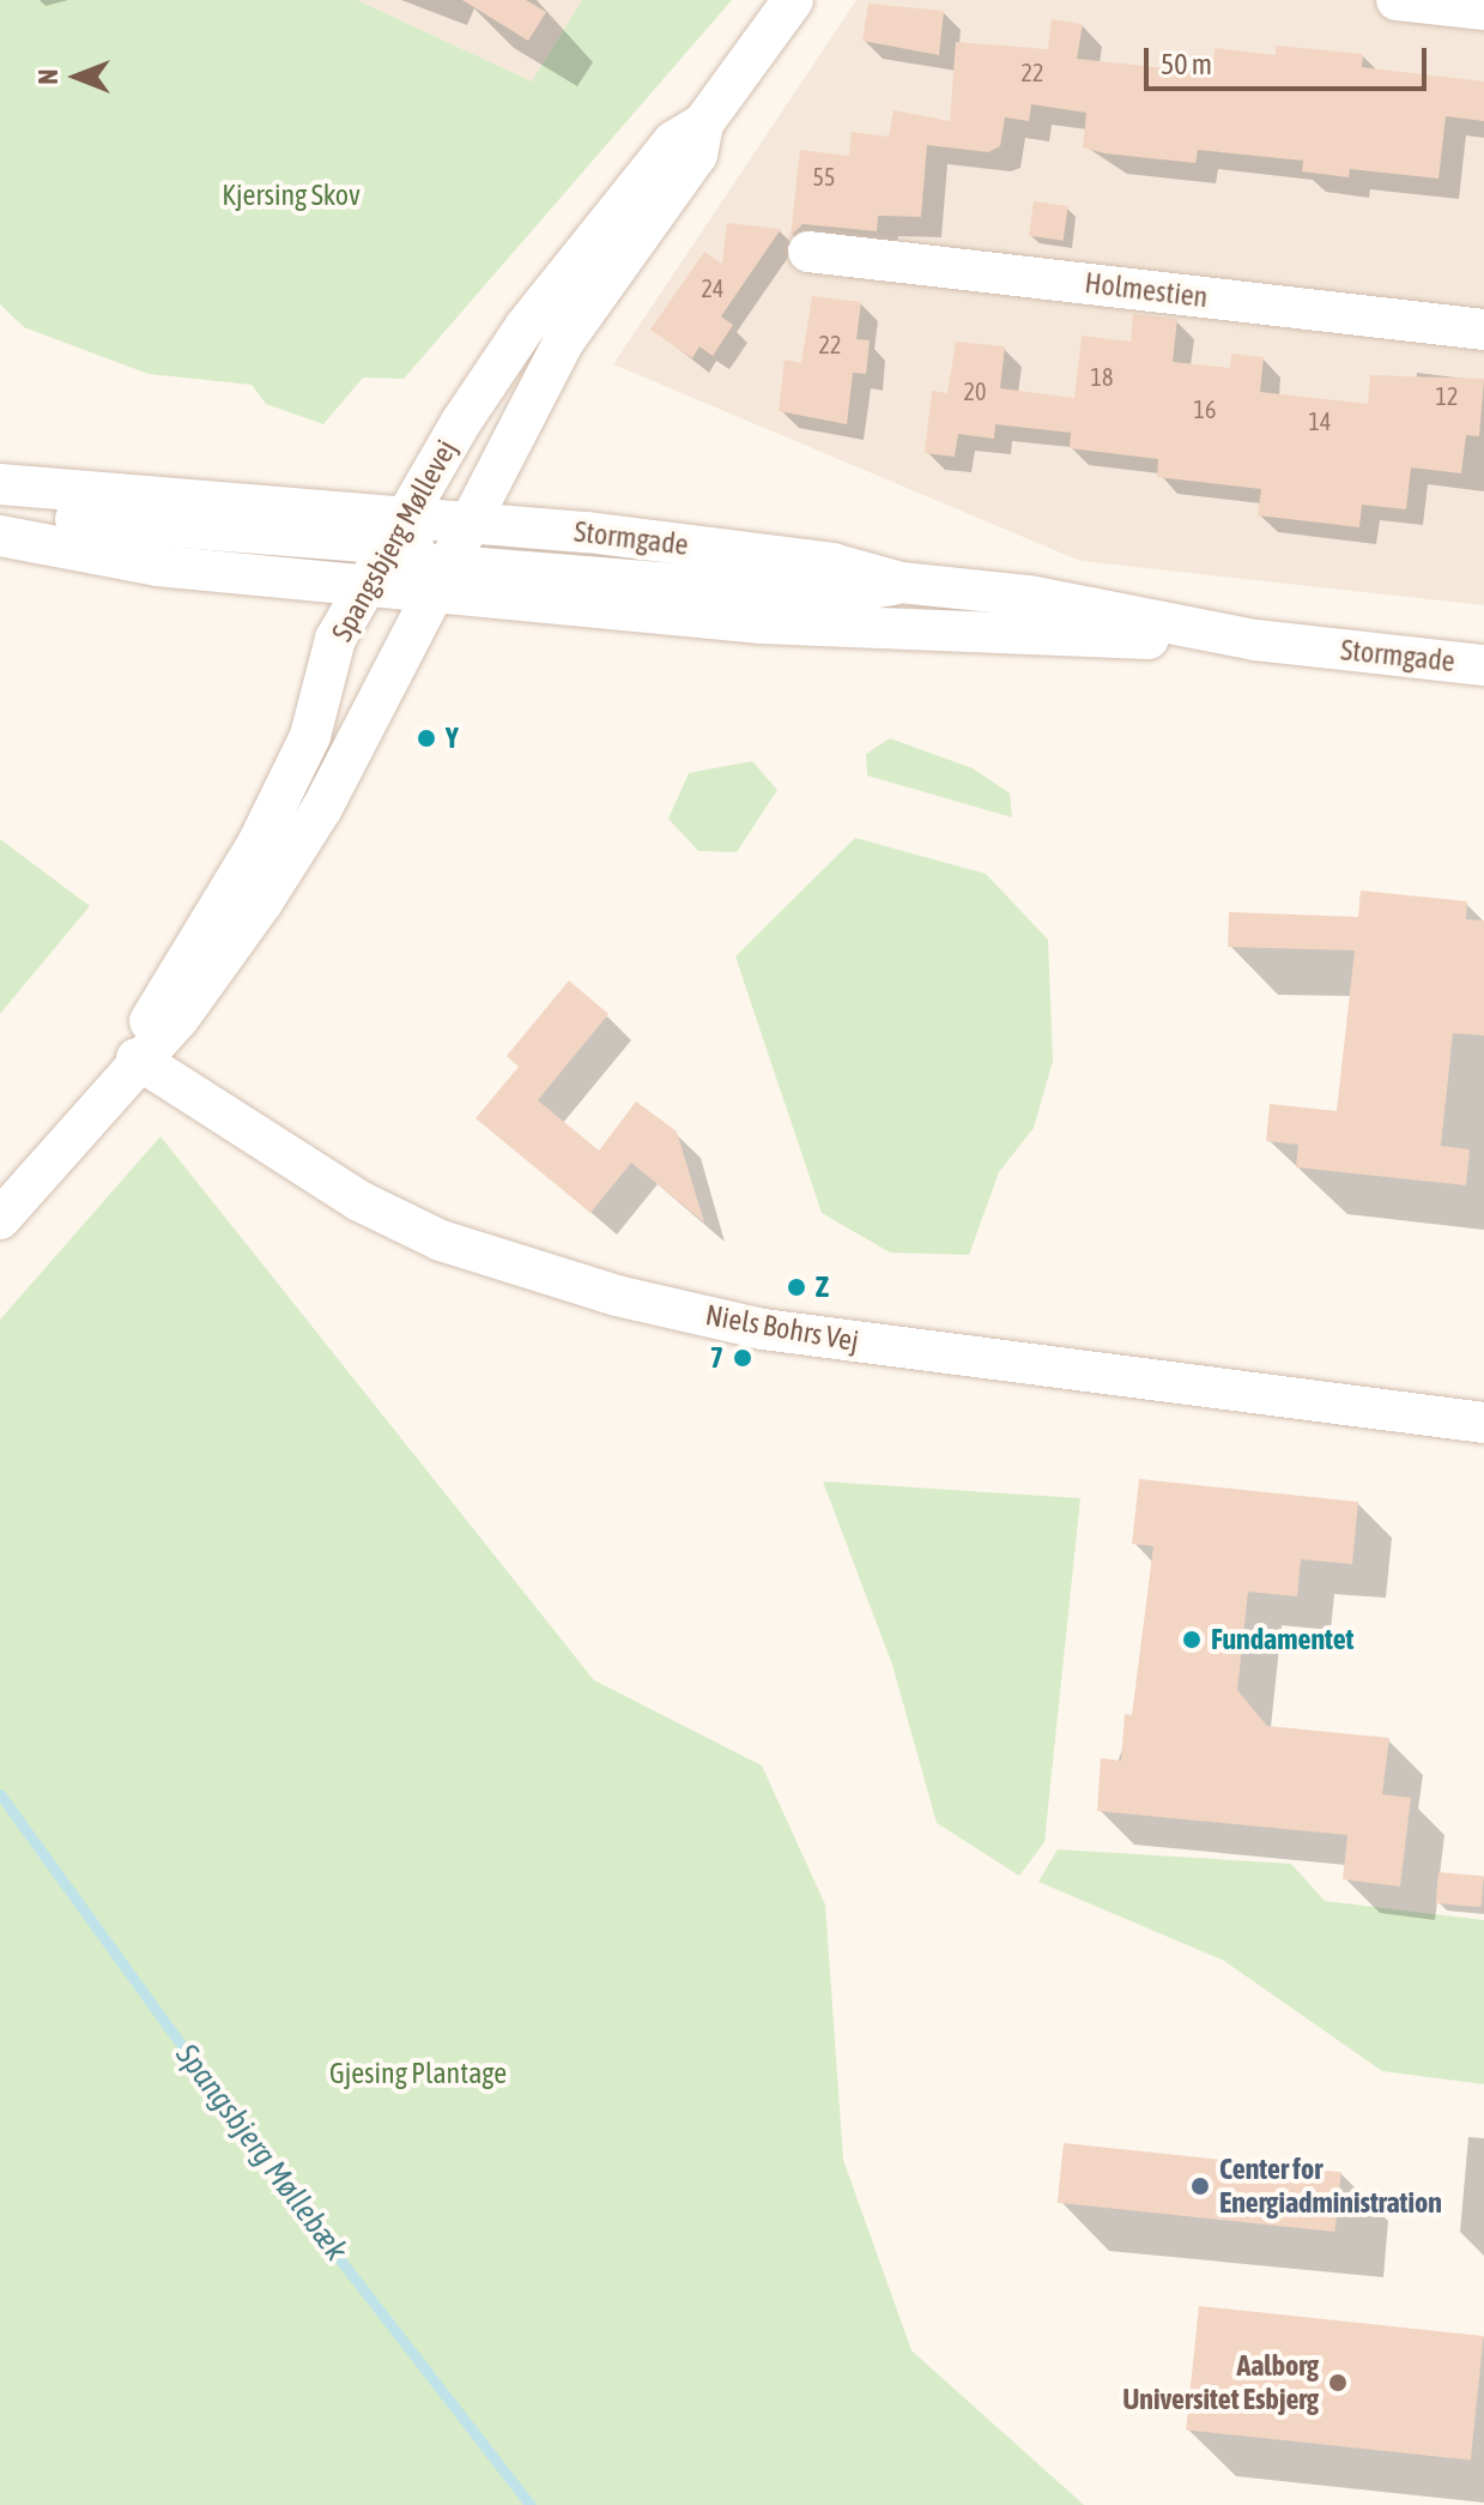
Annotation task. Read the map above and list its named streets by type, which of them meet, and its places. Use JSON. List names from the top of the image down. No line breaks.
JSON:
{"streets":{"street":["Holmestien","Stormgade","Spangsbjerg Møllevej","Niels Bohrs Vej"]},"crossings":[["Stormgade","Spangsbjerg Møllevej"],["Spangsbjerg Møllevej","Niels Bohrs Vej"]],"water":["Spangsbjerg Møllebæk"],"parks":["Kjersing Skov","Gjesing Plantage"],"places":["Y","Z","7","Fundamentet","Center for Energiadministration","Aalborg Universitet Esbjerg"],"house_numbers":["22","55","24","22","18","20","12","16","14"],"scale_bar":"50 m","north":"left"}
